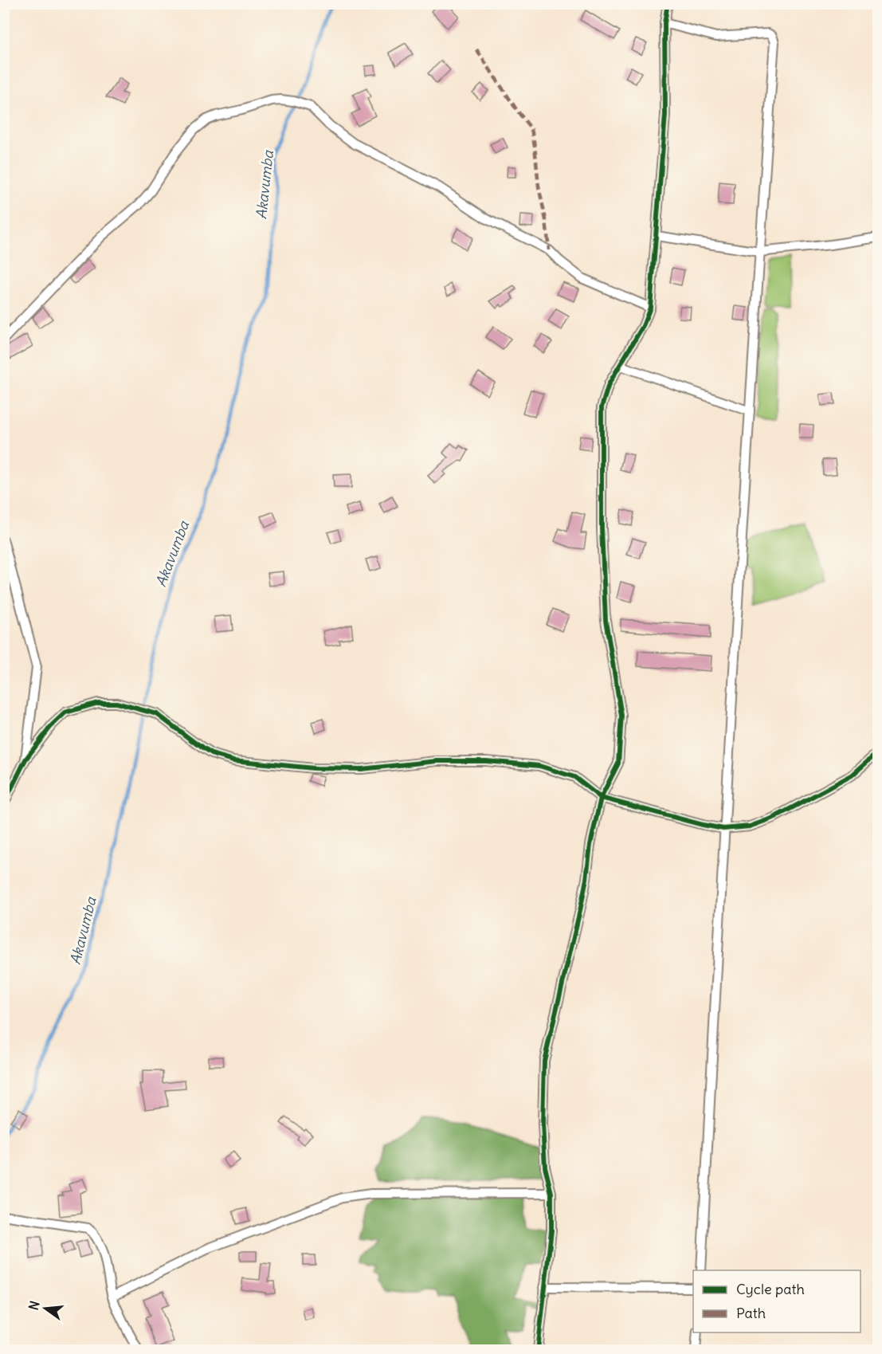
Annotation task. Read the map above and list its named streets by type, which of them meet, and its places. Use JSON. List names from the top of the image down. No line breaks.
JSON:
{"water":["Akavumba"],"legend":["Cycle path","Path"],"north":"left"}
